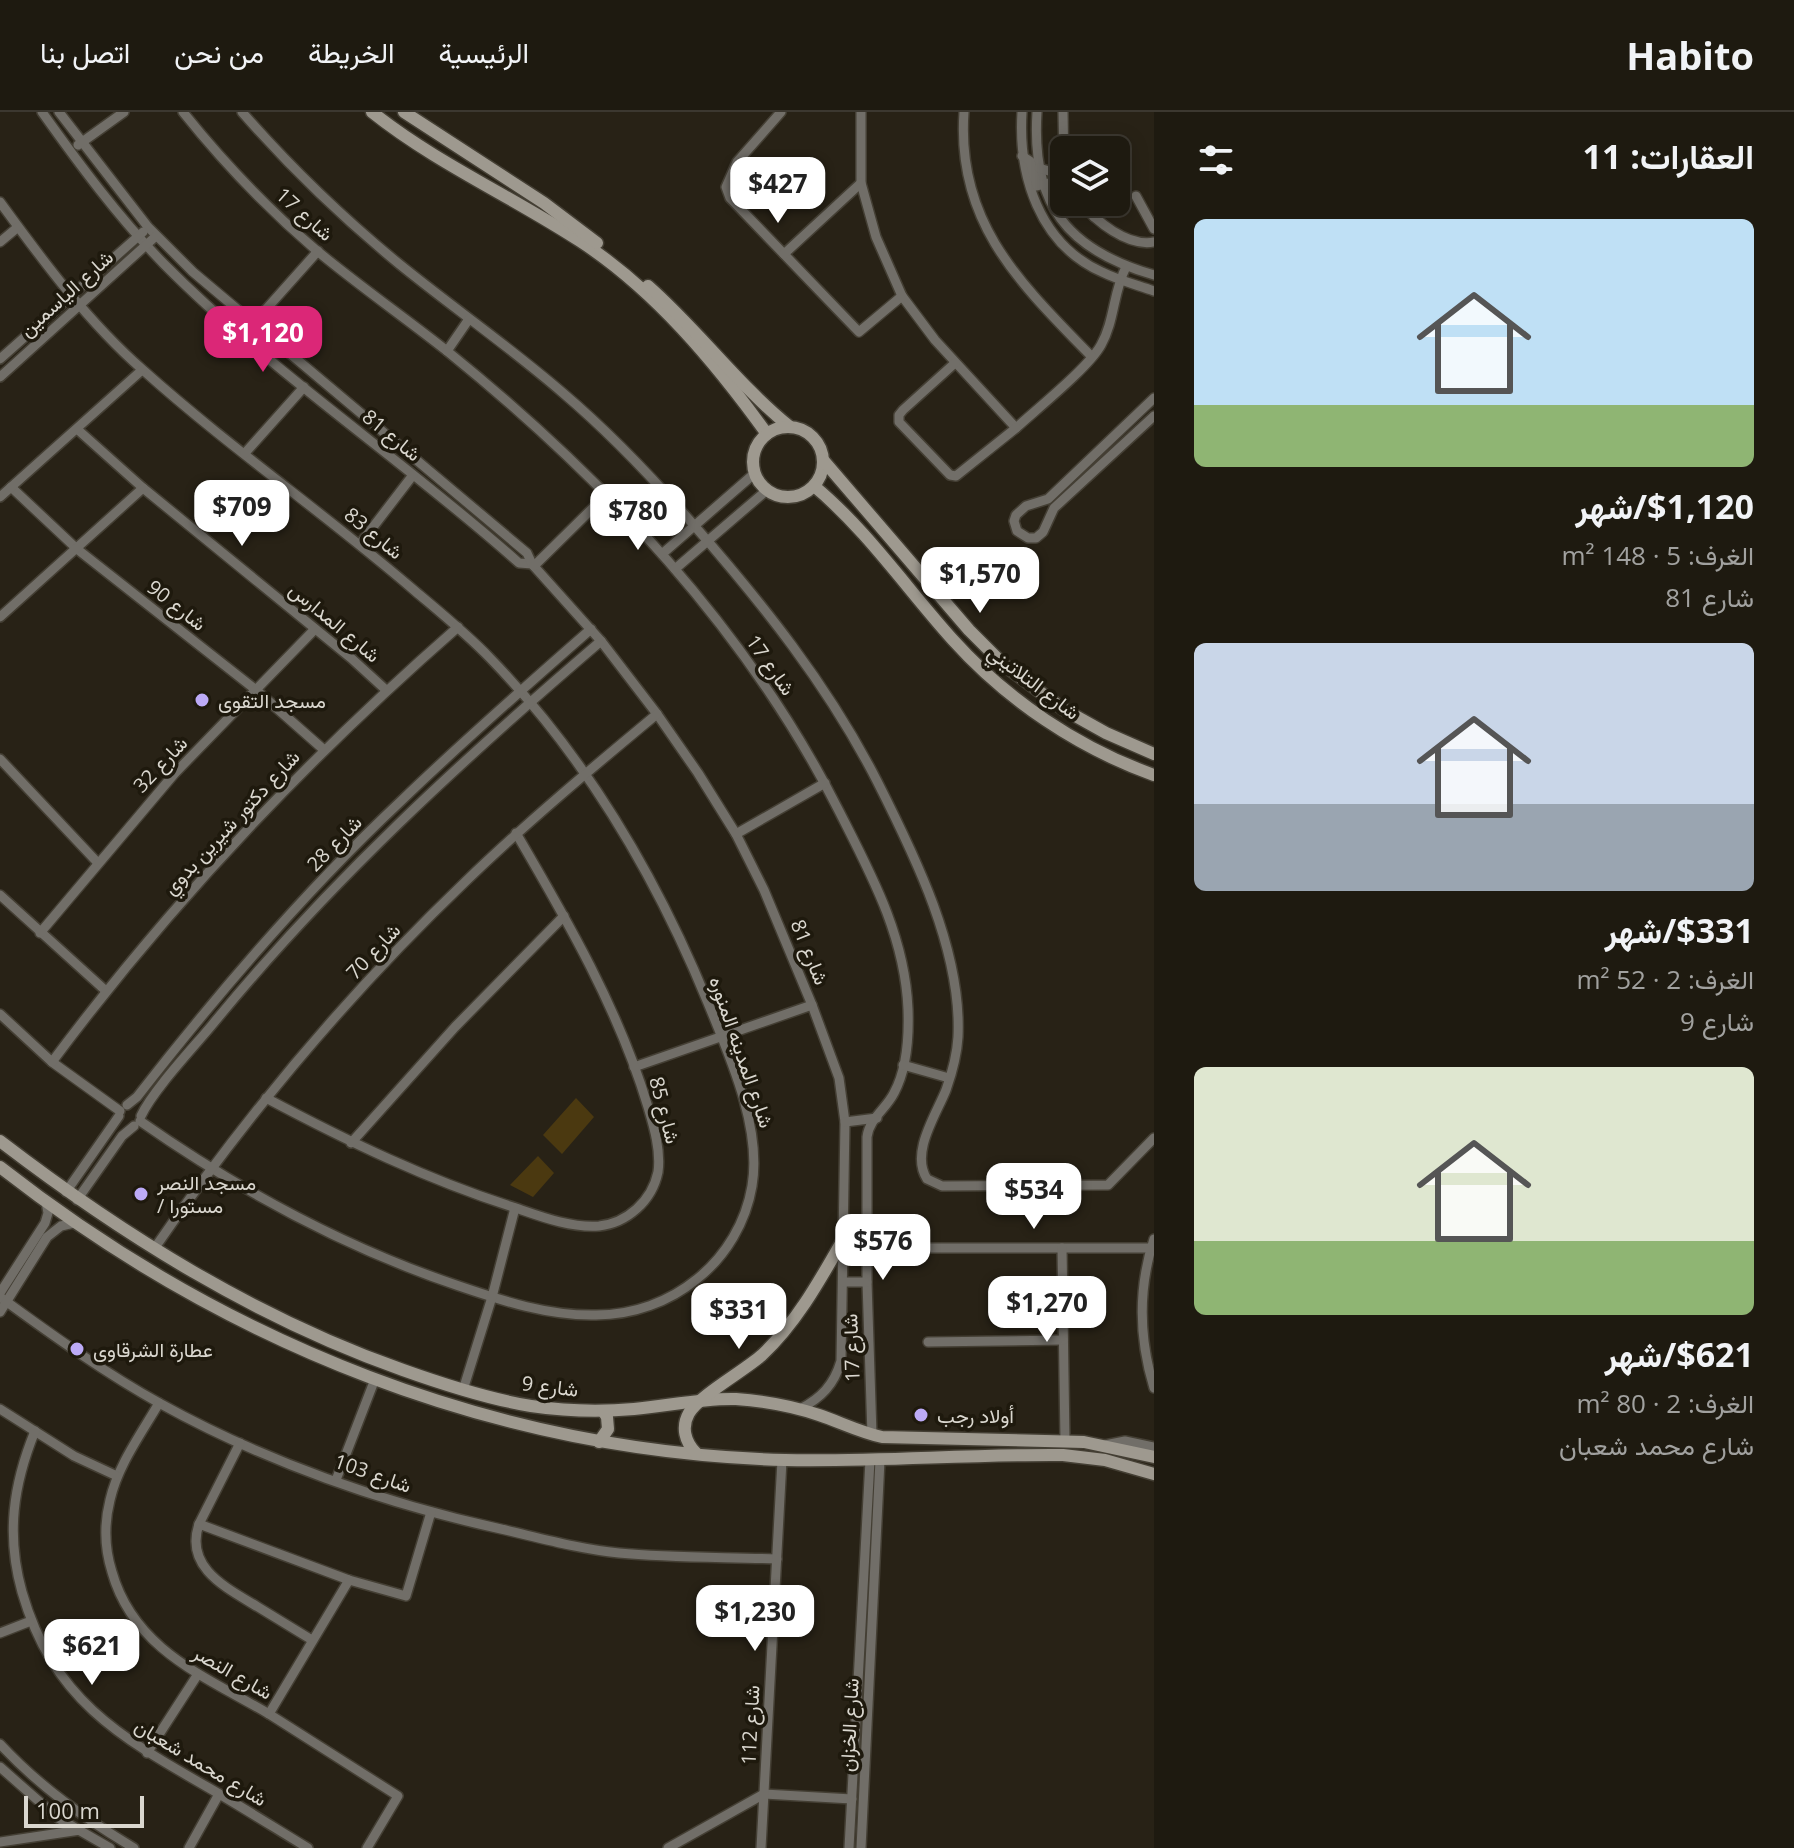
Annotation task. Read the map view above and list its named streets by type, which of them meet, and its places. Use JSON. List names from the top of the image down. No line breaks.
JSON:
{"streets":{"main road":["شارع التلاتيني","شارع 9"],"street":["شارع 17","شارع الياسمين","شارع 81","شارع 83","شارع 90","شارع المدارس","شارع 32","شارع دكتور شيرين بدوي","شارع 28","شارع 70","شارع المدينه المنوره","شارع 85","شارع 103","شارع النصر","شارع 112","شارع الخزان","شارع محمد شعبان"]},"crossings":[["شارع 17","شارع 9"],["شارع الياسمين","شارع 81"],["شارع الياسمين","شارع 83"],["شارع 81","شارع 28"],["شارع 81","شارع 70"],["شارع 81","شارع 9"],["شارع 83","شارع دكتور شيرين بدوي"],["شارع 83","شارع 28"],["شارع 83","شارع المدينه المنوره"],["شارع 90","شارع 32"],["شارع 90","شارع دكتور شيرين بدوي"],["شارع المدارس","شارع 32"],["شارع المدارس","شارع دكتور شيرين بدوي"],["شارع 28","شارع المدينه المنوره"],["شارع 28","شارع 9"],["شارع 70","شارع المدينه المنوره"],["شارع 70","شارع 85"],["شارع 70","شارع 9"],["شارع 103","شارع النصر"],["شارع 103","شارع 112"]],"places":["مسجد التقوى","مسجد النصر / مستورا","عطارة الشرقاوى","أولاد رجب"],"scale_bar":"100 m","page":{"header":"Habito","nav":["الرئيسية","الخريطة","من نحن","اتصل بنا"],"heading":"العقارات: 11","price":["$427","$1,120","$709","$780","$1,570","$534","$576","$1,270","$331","$1,230","$621"],"list":[{"name":"$1,120/شهر","note":"الغرف: 5 · 148 m² · شارع 81"},{"name":"$331/شهر","note":"الغرف: 2 · 52 m² · شارع 9"},{"name":"$621/شهر","note":"الغرف: 2 · 80 m² · شارع محمد شعبان"}],"scale":"100 m"}}
